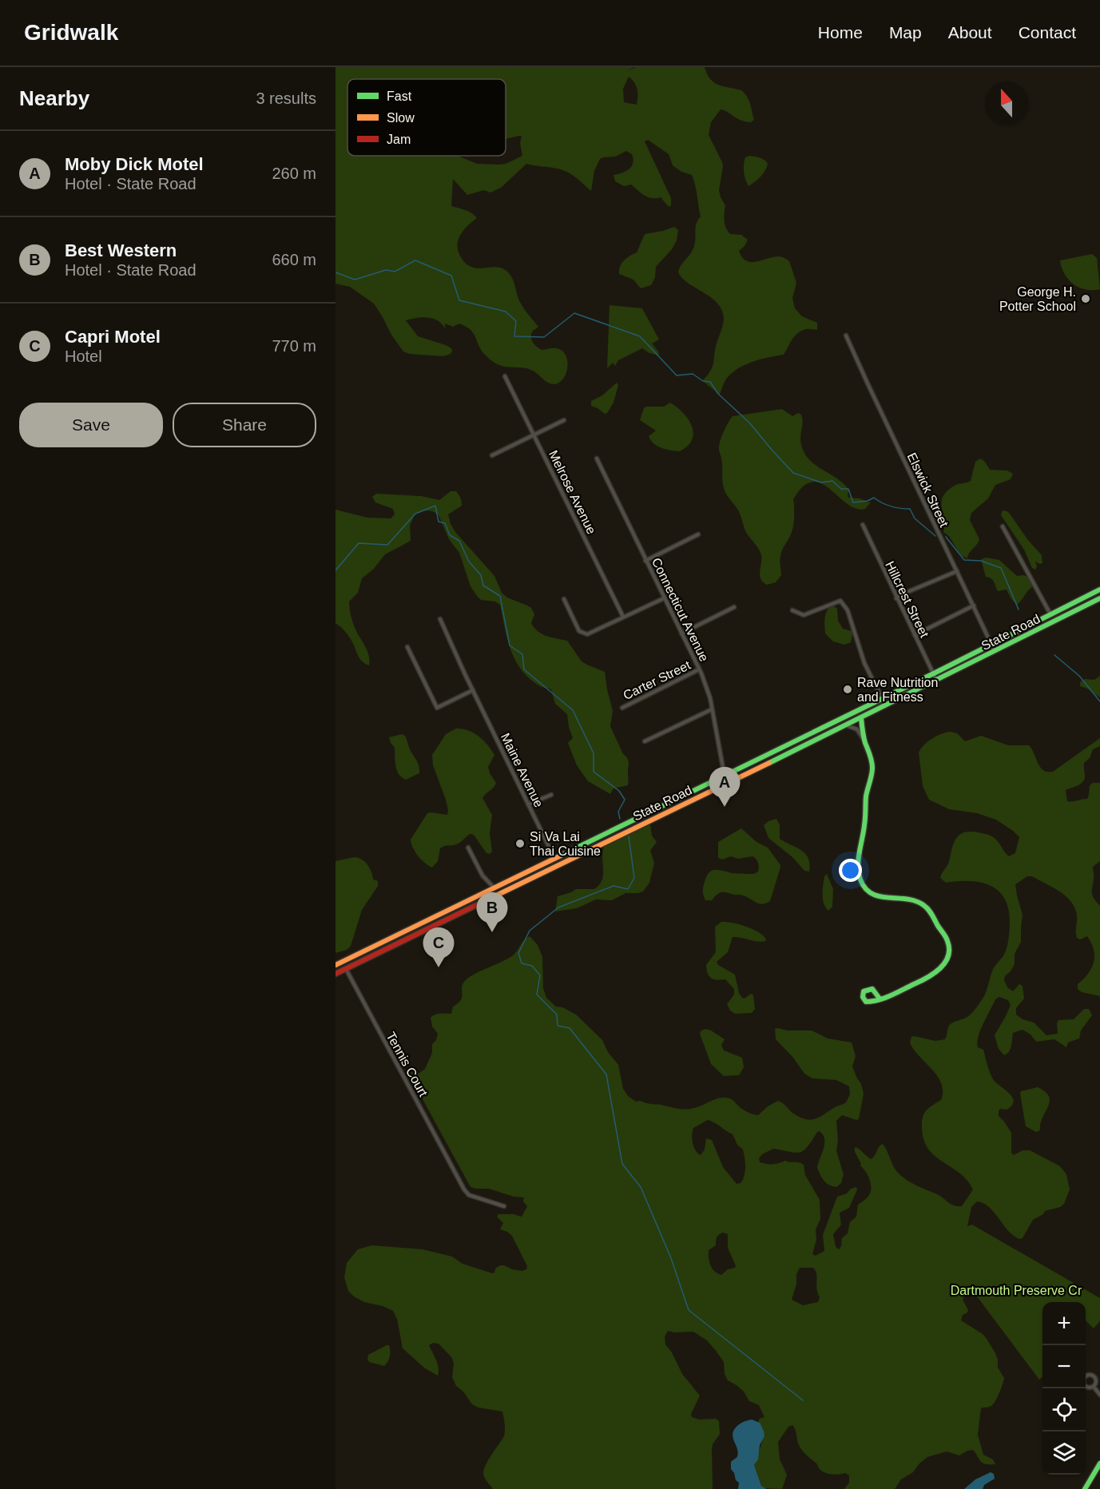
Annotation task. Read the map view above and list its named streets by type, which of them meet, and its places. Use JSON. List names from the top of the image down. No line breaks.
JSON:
{"streets":{"main road":["State Road"],"street":["Elswick Street","Melrose Avenue","Hillcrest Street","Connecticut Avenue","Carter Street","Maine Avenue","Tennis Court"]},"crossings":[["Elswick Street","State Road"],["Hillcrest Street","State Road"],["Connecticut Avenue","State Road"],["Connecticut Avenue","Carter Street"],["State Road","Maine Avenue"],["State Road","Tennis Court"]],"parks":["Dartmouth Preserve Cr"],"places":["George H. Potter School","Rave Nutrition and Fitness","Si Va Lai Thai Cuisine"],"legend":["Fast","Slow","Jam"],"north":"top","page":{"header":"Gridwalk","nav":["Home","Map","About","Contact"],"heading":["Nearby","3 results"],"list":[{"mark":"A","name":"Moby Dick Motel","note":"Hotel · State Road","value":"260 m"},{"mark":"B","name":"Best Western","note":"Hotel · State Road","value":"660 m"},{"mark":"C","name":"Capri Motel","note":"Hotel","value":"770 m"}],"buttons":["Save","Share"],"pins":["A","B","C"],"map_buttons":["+","−"]}}
